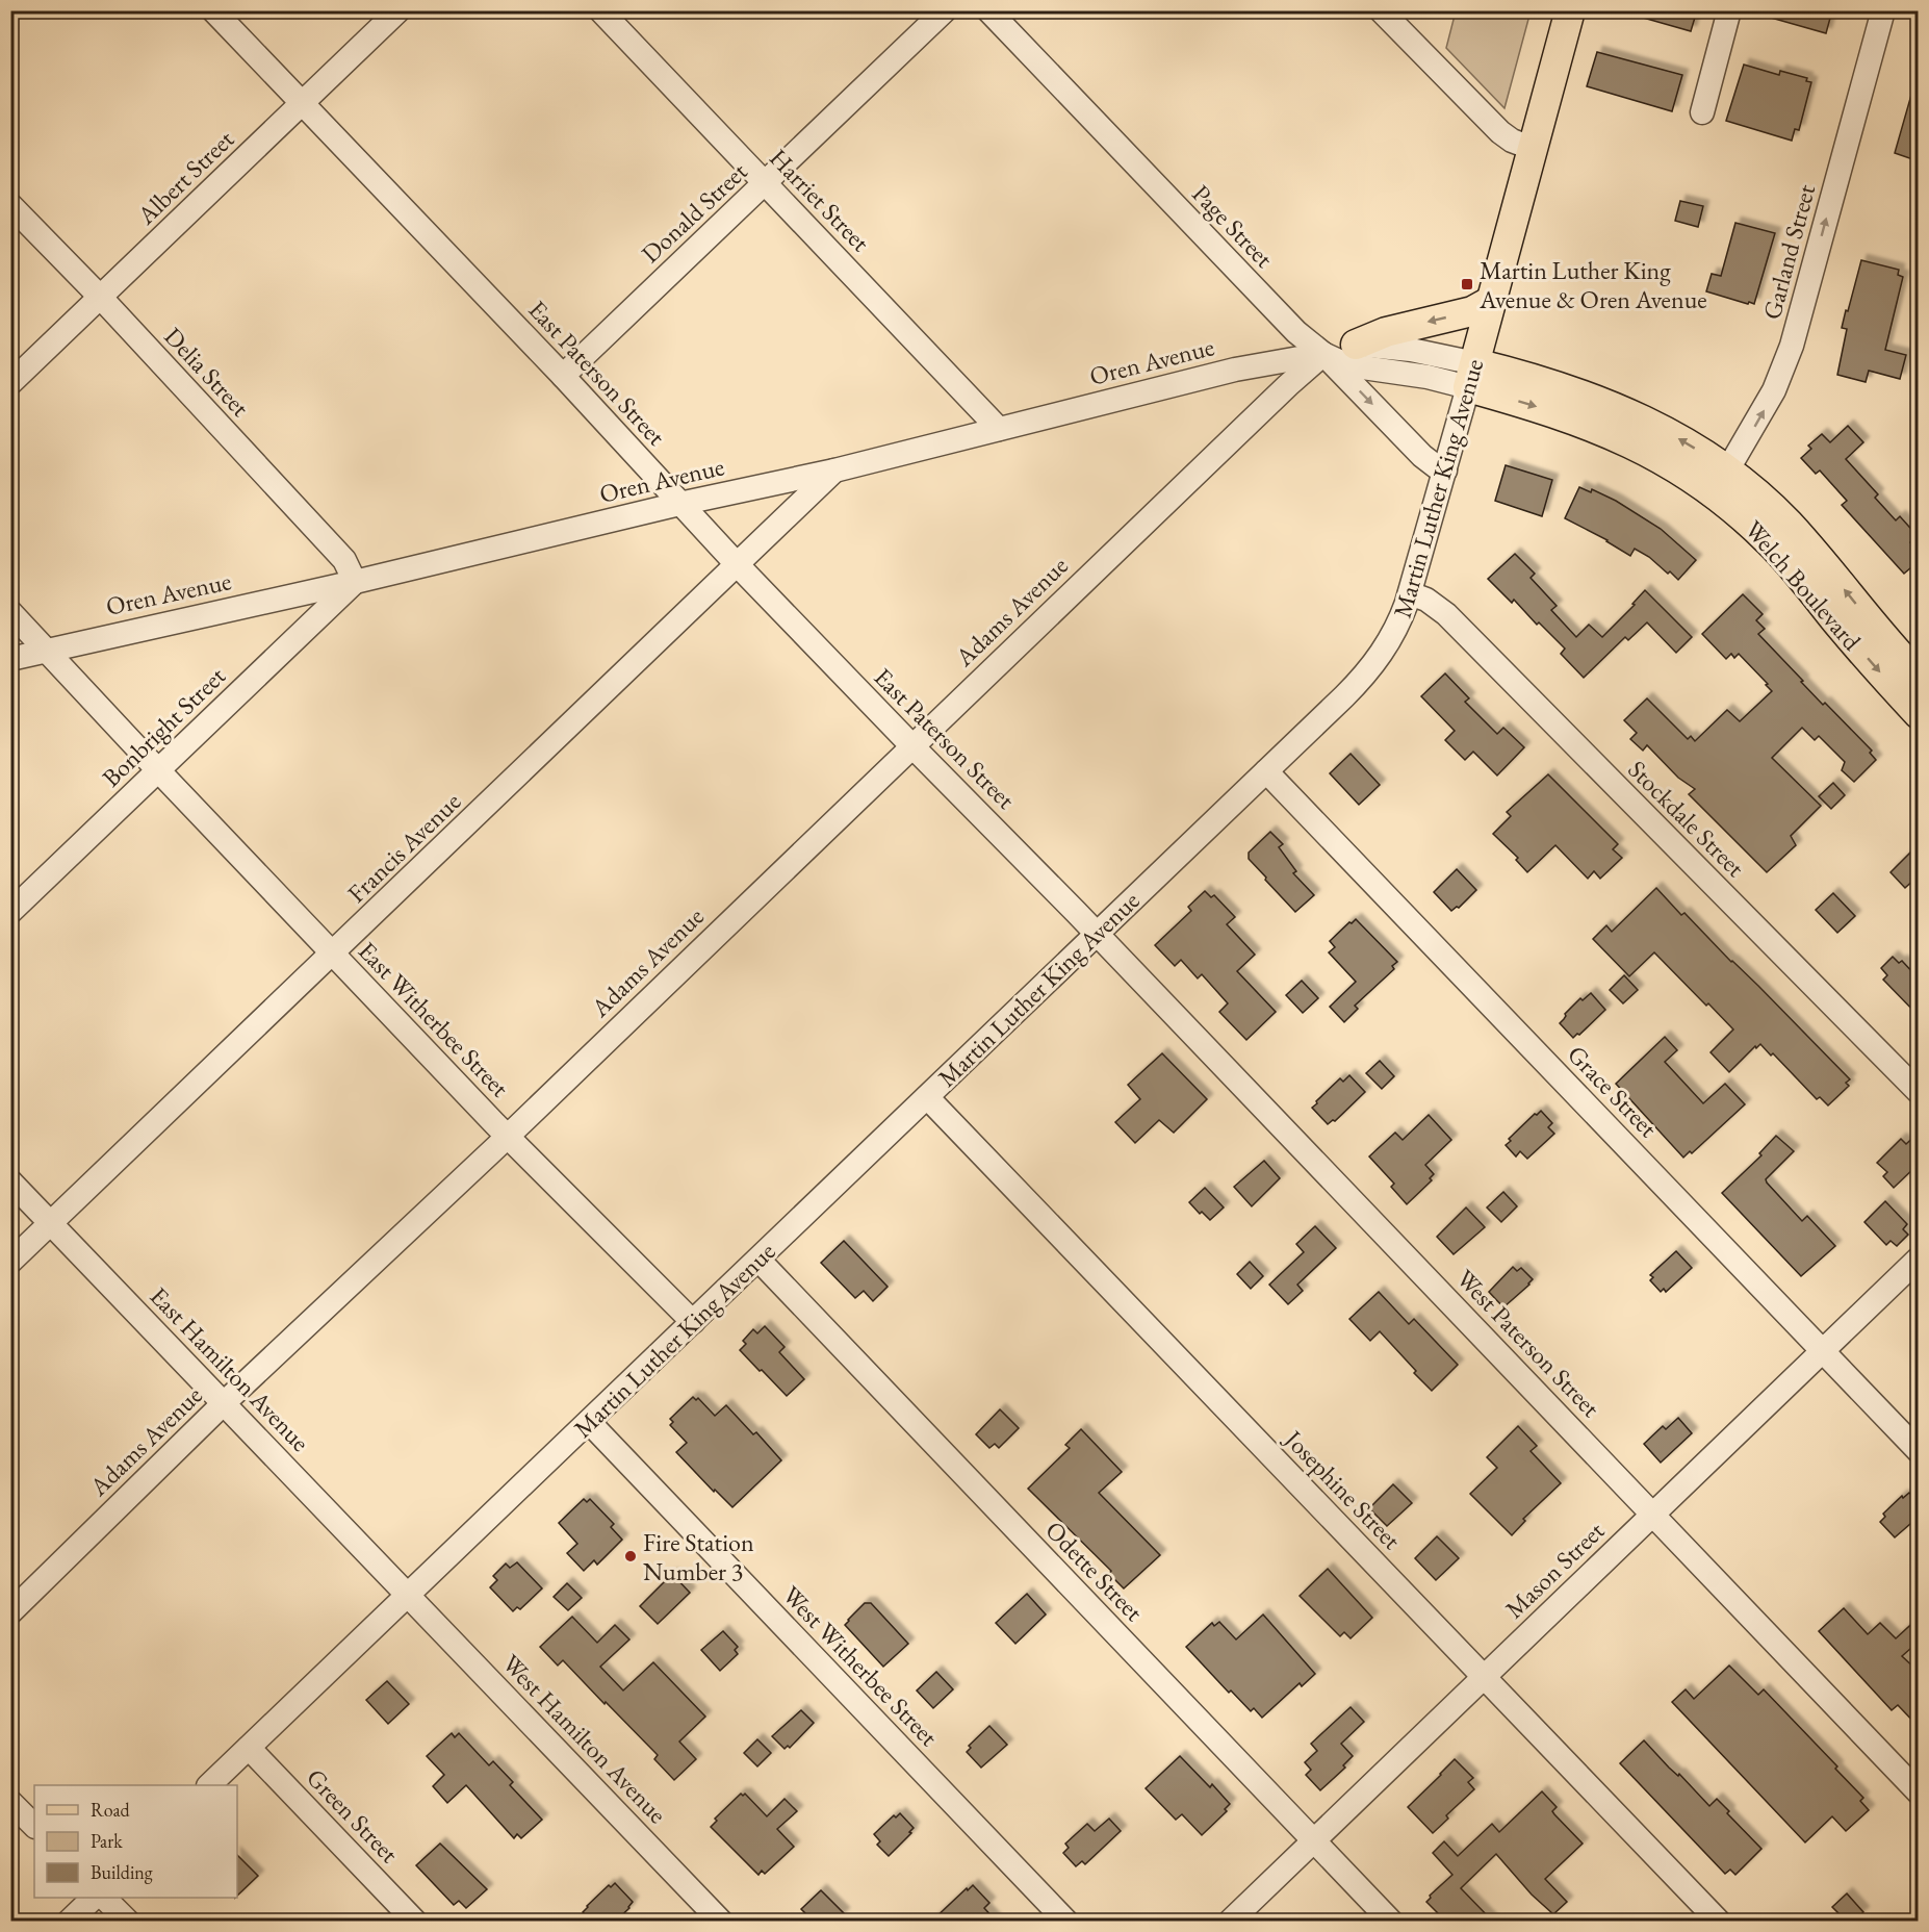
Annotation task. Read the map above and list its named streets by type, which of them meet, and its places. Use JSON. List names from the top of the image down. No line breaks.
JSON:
{"streets":{"main road":["Martin Luther King Avenue","Welch Boulevard"],"street":["Albert Street","Harriet Street","Donald Street","Page Street","Garland Street","Oren Avenue","Delia Street","East Paterson Street","Adams Avenue","Bonbright Street","Stockdale Street","Francis Avenue","East Witherbee Street","Grace Street","West Paterson Street","East Hamilton Avenue","Josephine Street","Mason Street","Odette Street","West Witherbee Street","West Hamilton Avenue","Green Street"]},"crossings":[["Albert Street","Delia Street"],["Albert Street","East Paterson Street"],["Harriet Street","Donald Street"],["Harriet Street","Oren Avenue"],["Donald Street","East Paterson Street"],["Page Street","Oren Avenue"],["Page Street","Martin Luther King Avenue"],["Page Street","Adams Avenue"],["Garland Street","Welch Boulevard"],["Oren Avenue","Delia Street"],["Oren Avenue","East Paterson Street"],["Oren Avenue","Martin Luther King Avenue"],["Oren Avenue","Welch Boulevard"],["Oren Avenue","Adams Avenue"],["Oren Avenue","Bonbright Street"],["Oren Avenue","Francis Avenue"],["Oren Avenue","East Witherbee Street"],["Delia Street","Bonbright Street"],["East Paterson Street","Martin Luther King Avenue"],["East Paterson Street","Adams Avenue"],["East Paterson Street","Francis Avenue"],["East Paterson Street","West Paterson Street"],["Martin Luther King Avenue","Welch Boulevard"],["Martin Luther King Avenue","Stockdale Street"],["Martin Luther King Avenue","East Witherbee Street"],["Martin Luther King Avenue","Grace Street"],["Martin Luther King Avenue","West Paterson Street"],["Martin Luther King Avenue","East Hamilton Avenue"],["Martin Luther King Avenue","Josephine Street"],["Martin Luther King Avenue","Odette Street"],["Martin Luther King Avenue","West Witherbee Street"],["Martin Luther King Avenue","West Hamilton Avenue"],["Martin Luther King Avenue","Green Street"],["Adams Avenue","East Witherbee Street"],["Adams Avenue","East Hamilton Avenue"],["Bonbright Street","East Witherbee Street"],["Francis Avenue","East Witherbee Street"],["Francis Avenue","East Hamilton Avenue"],["Grace Street","Mason Street"],["West Paterson Street","Mason Street"],["East Hamilton Avenue","West Hamilton Avenue"],["Josephine Street","Mason Street"],["Mason Street","Odette Street"]],"one_way":["Garland Street"],"places":{"transit":["Martin Luther King Avenue & Oren Avenue"],"other":["Fire Station Number 3"]},"legend":["Road","Park","Building"]}
